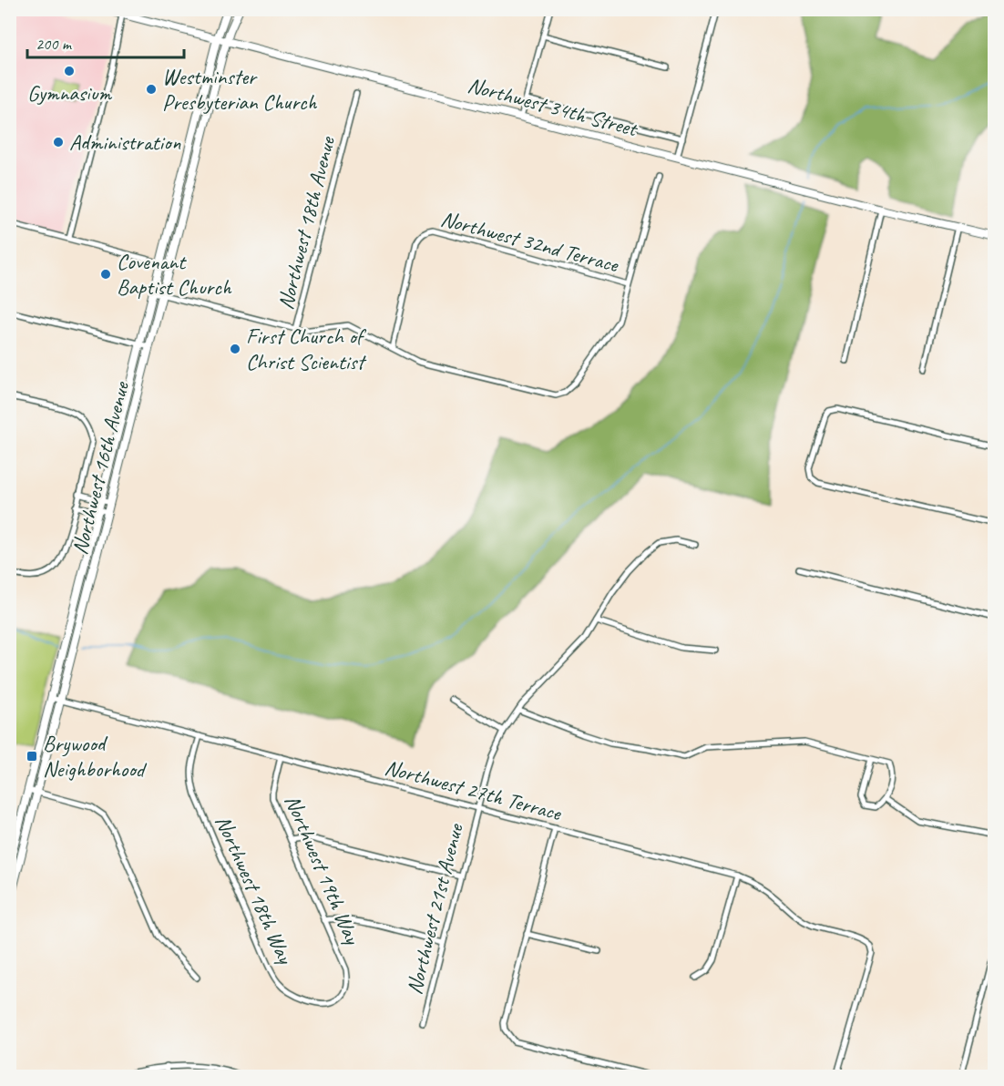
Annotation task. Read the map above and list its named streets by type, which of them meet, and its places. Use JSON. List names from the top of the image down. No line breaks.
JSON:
{"streets":{"main road":["Northwest 34th Street","Northwest 16th Avenue"],"street":["Northwest 18th Avenue","Northwest 32nd Terrace","Northwest 27th Terrace","Northwest 19th Way","Northwest 18th Way","Northwest 21st Avenue"]},"crossings":[["Northwest 34th Street","Northwest 16th Avenue"],["Northwest 16th Avenue","Northwest 27th Terrace"],["Northwest 27th Terrace","Northwest 19th Way"],["Northwest 27th Terrace","Northwest 18th Way"],["Northwest 27th Terrace","Northwest 21st Avenue"],["Northwest 19th Way","Northwest 18th Way"]],"places":{"other":["Gymnasium","Westminster Presbyterian Church","Administration","Covenant Baptist Church","First Church of Christ Scientist"],"transit":["Brywood Neighborhood"]},"scale_bar":"200 m"}
